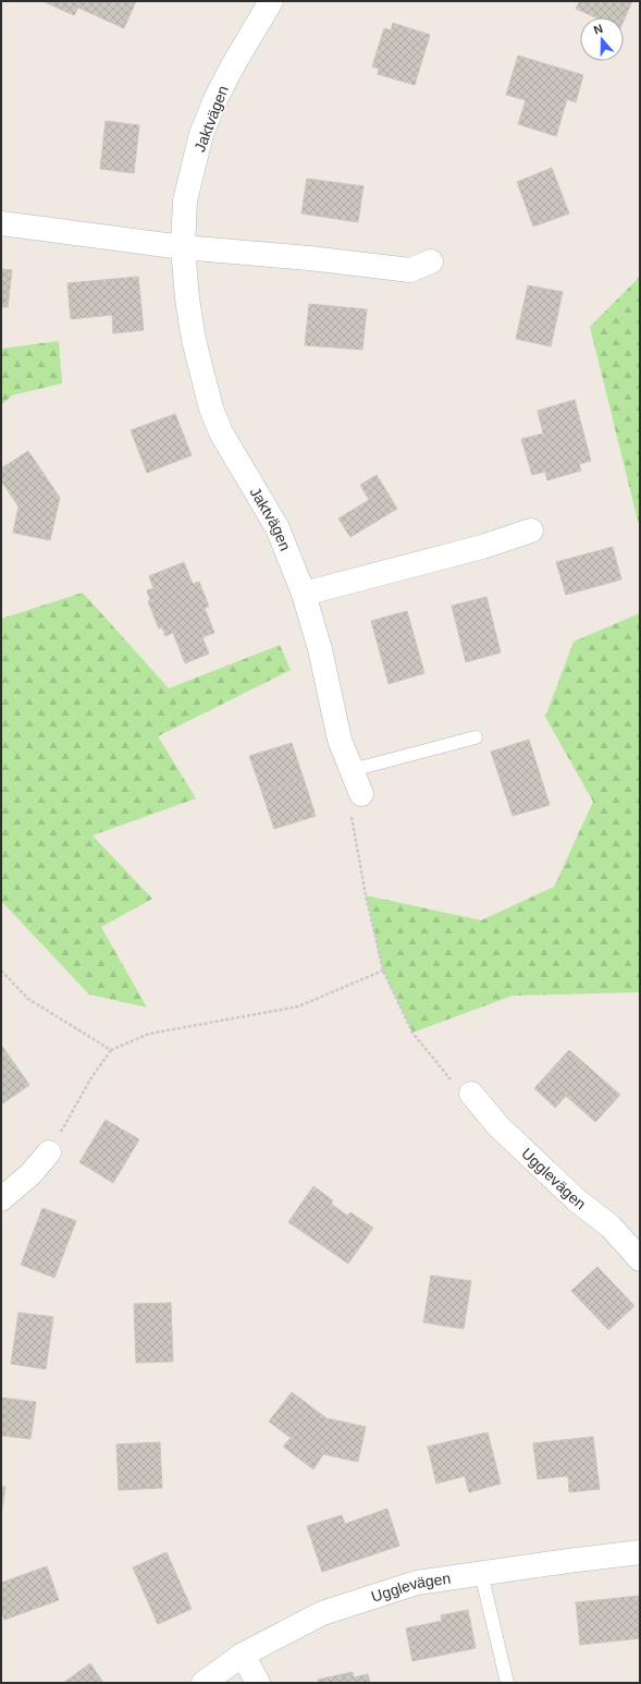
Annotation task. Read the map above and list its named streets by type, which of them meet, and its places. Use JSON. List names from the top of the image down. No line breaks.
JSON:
{"streets":{"street":["Jaktvägen","Ugglevägen"]},"north":"top"}
